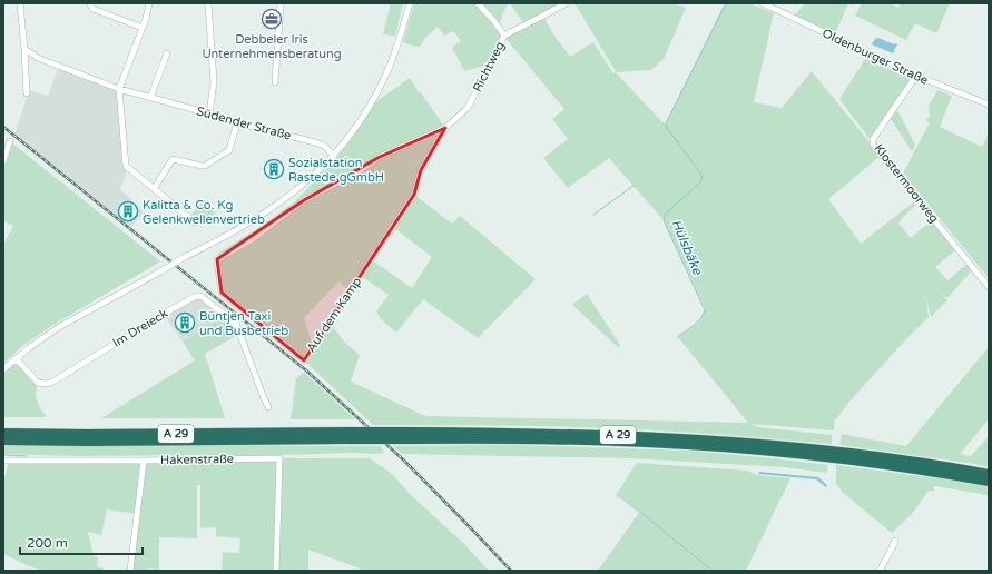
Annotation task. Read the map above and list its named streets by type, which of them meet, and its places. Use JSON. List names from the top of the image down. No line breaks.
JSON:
{"streets":{"highway":["A 29"],"street":["Oldenburger Straße","Richtweg","Südender Straße","Klostermoorweg","Auf dem Kamp","Im Dreieck","Hakenstraße"]},"crossings":[["Oldenburger Straße","Klostermoorweg"],["Richtweg","Auf dem Kamp"]],"water":["Hülsbäke"],"places":{"office":["Debbeler Iris Unternehmensberatung"],"building":["Sozialstation Rastede gGmbH","Kalitta & Co. Kg Gelenkwellenvertrieb","Büntjen Taxi und Busbetrieb"]},"scale_bar":"200 m"}
